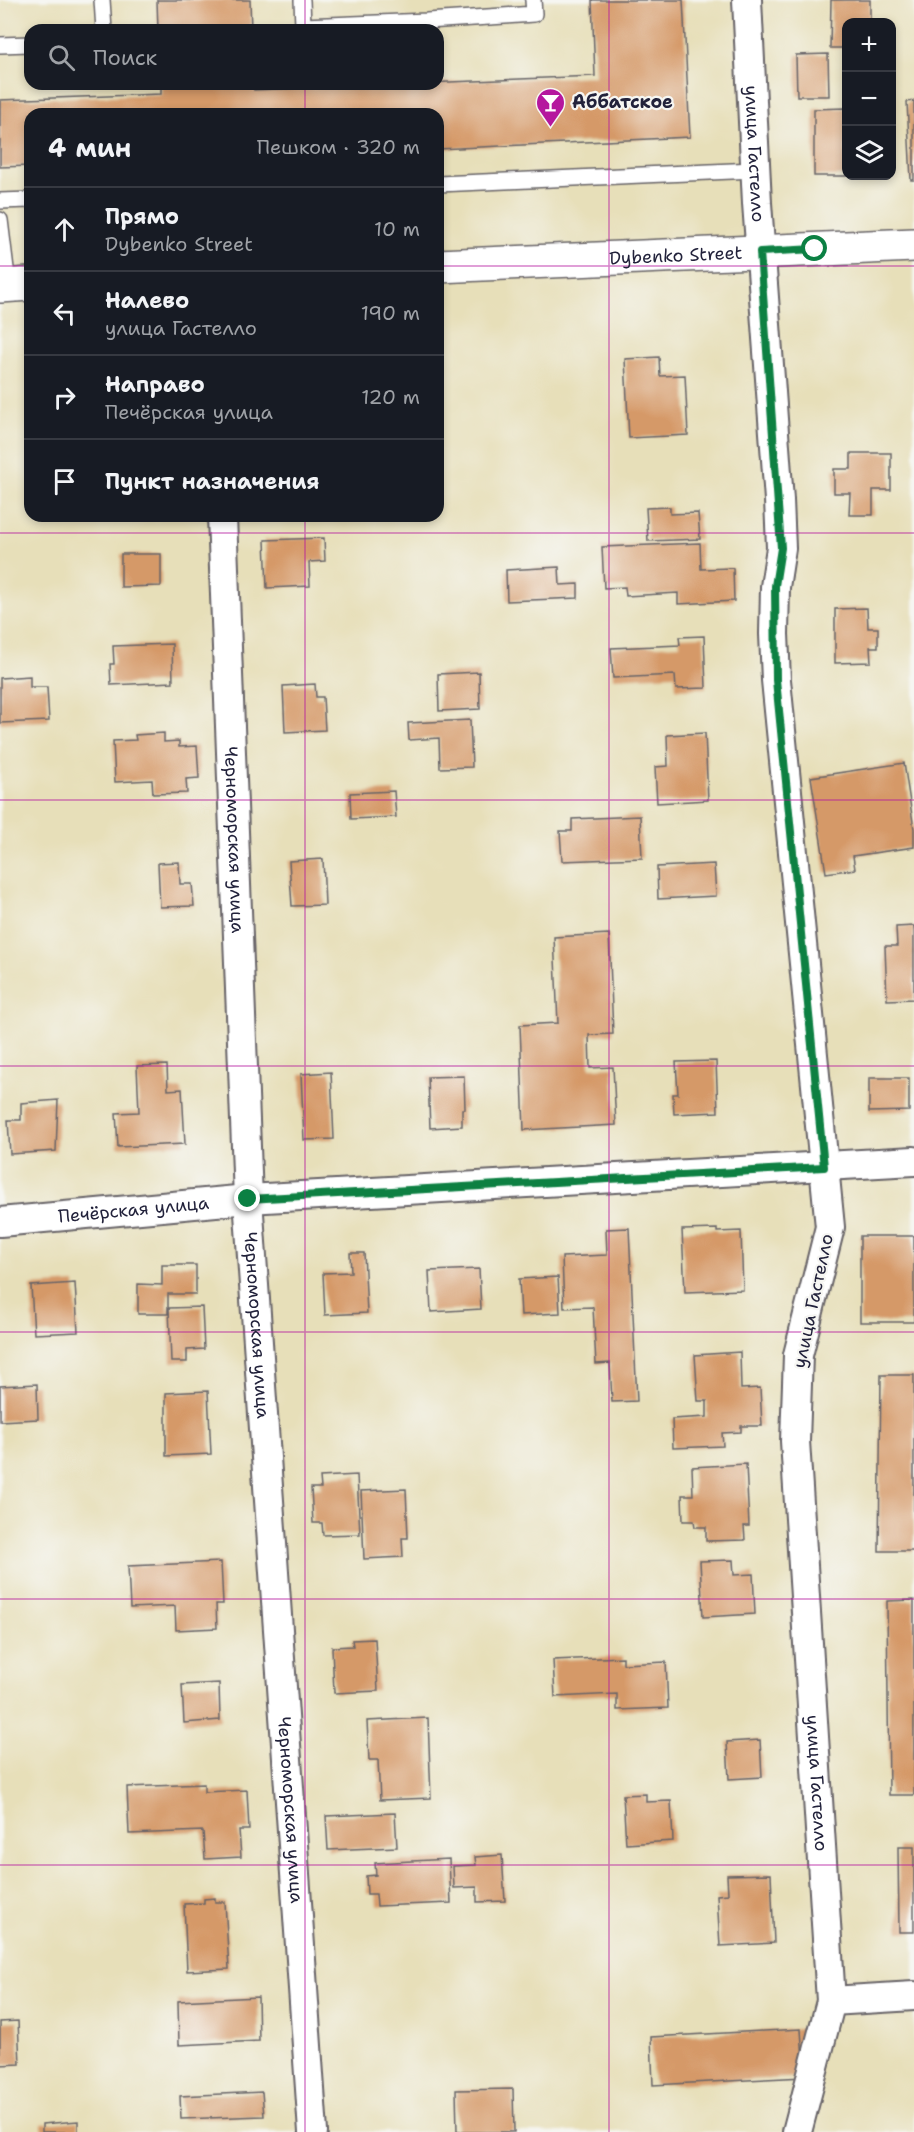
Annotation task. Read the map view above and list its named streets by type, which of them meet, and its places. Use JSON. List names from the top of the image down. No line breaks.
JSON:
{"streets":{"main road":["Dybenko Street"],"street":["улица Гастелло","Черноморская улица","Печёрская улица"]},"crossings":[["улица Гастелло","Dybenko Street"],["улица Гастелло","Печёрская улица"],["Черноморская улица","Печёрская улица"]],"places":{"bar":["Аббатское"]},"page":{"map_buttons":["+","−"],"search":"Поиск","heading":["4 мин","Пешком · 320 m"],"list":[["Прямо","Dybenko Street","10 m"],["Налево","улица Гастелло","190 m"],["Направо","Печёрская улица","120 m"],"Пункт назначения"]}}
